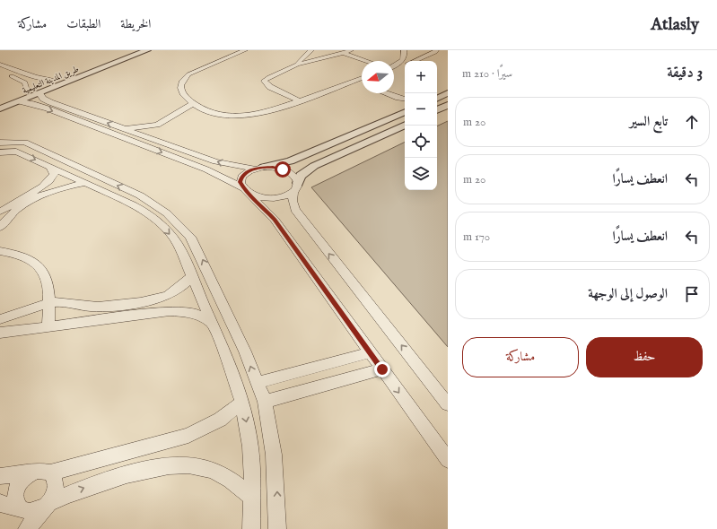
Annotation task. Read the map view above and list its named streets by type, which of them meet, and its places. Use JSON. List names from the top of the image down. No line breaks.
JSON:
{"streets":{"street":["طريق المدينة التعليمية"]},"north":"left","page":{"header":"Atlasly","nav":["الخريطة","الطبقات","مشاركة"],"heading":["3 دقيقة","سيرًا · 210 m"],"map_buttons":["+","−"],"list":[["تابع السير","20 m"],["انعطف يسارًا","20 m"],["انعطف يسارًا","170 m"],"الوصول إلى الوجهة"],"buttons":["حفظ","مشاركة"]}}
